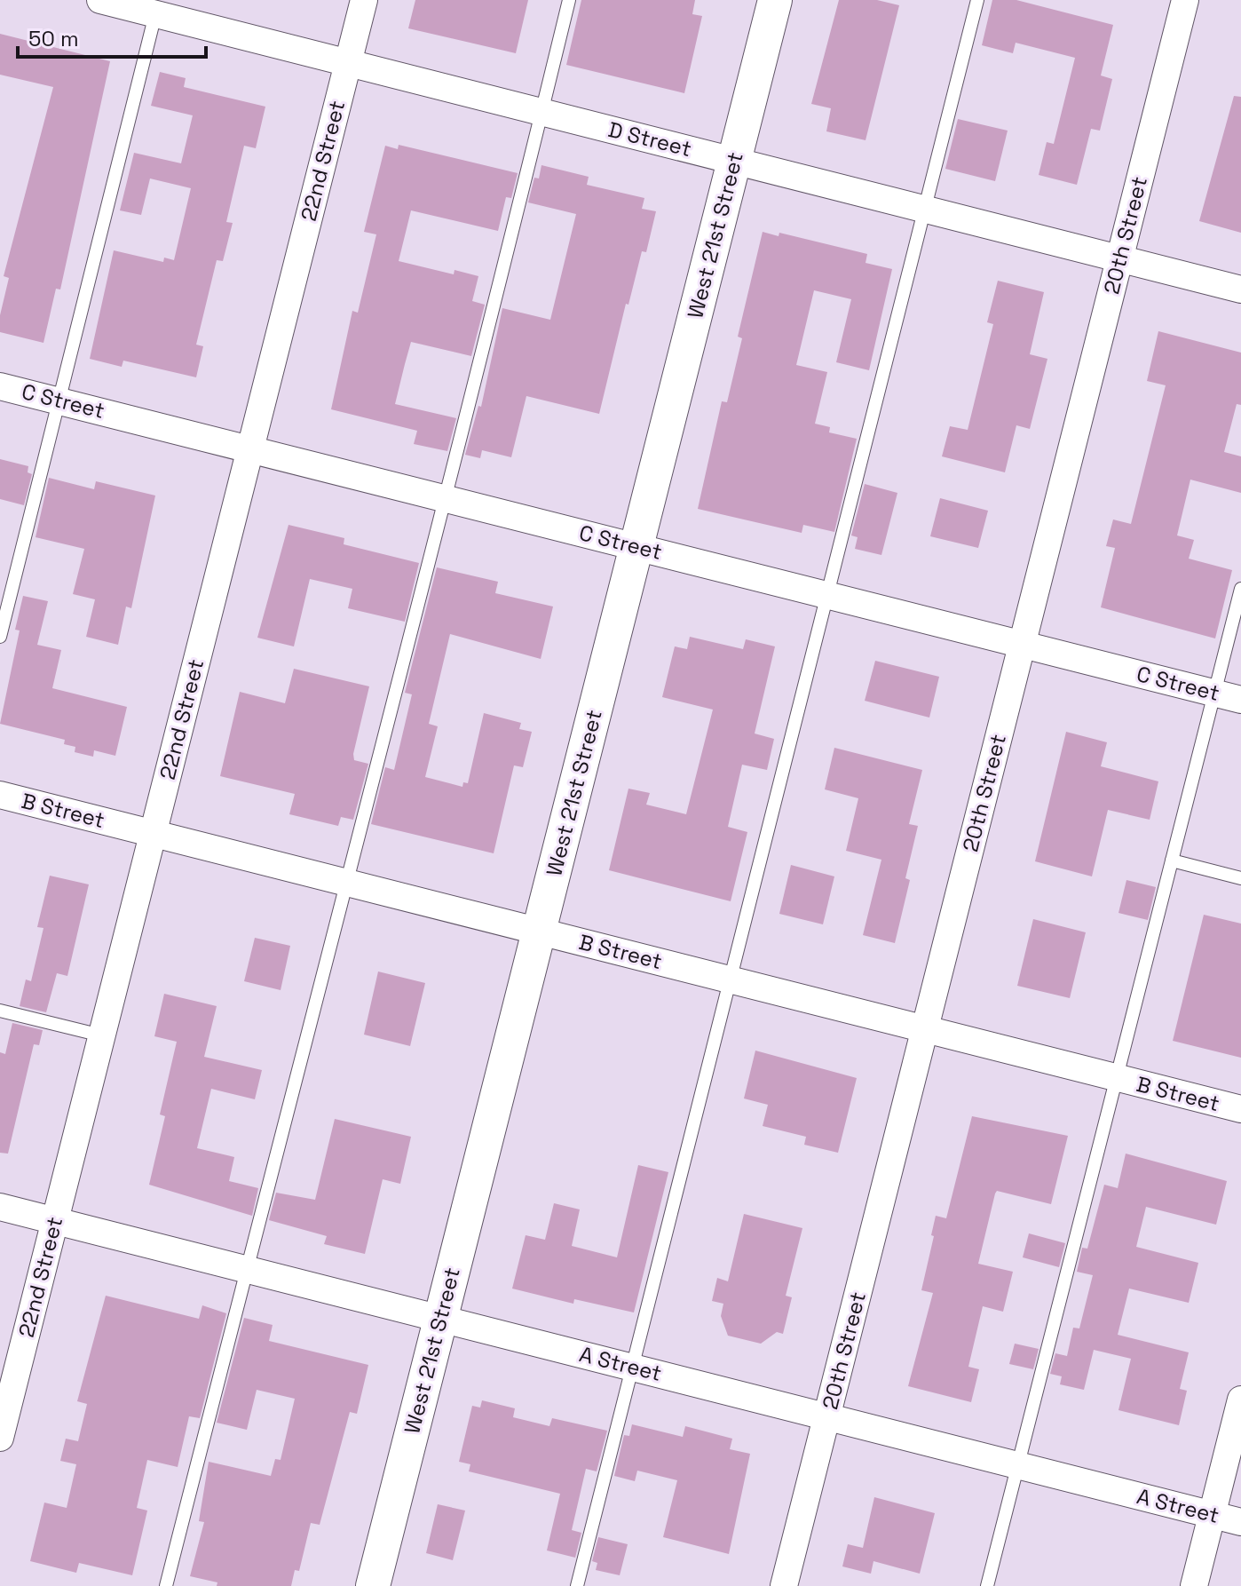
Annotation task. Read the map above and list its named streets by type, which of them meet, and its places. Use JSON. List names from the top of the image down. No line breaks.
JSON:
{"streets":{"street":["D Street","22nd Street","West 21st Street","20th Street","C Street","B Street","A Street"]},"crossings":[["D Street","22nd Street"],["D Street","West 21st Street"],["D Street","20th Street"],["22nd Street","C Street"],["22nd Street","B Street"],["22nd Street","A Street"],["West 21st Street","C Street"],["West 21st Street","B Street"],["West 21st Street","A Street"],["20th Street","C Street"],["20th Street","B Street"],["20th Street","A Street"]],"scale_bar":"50 m"}
